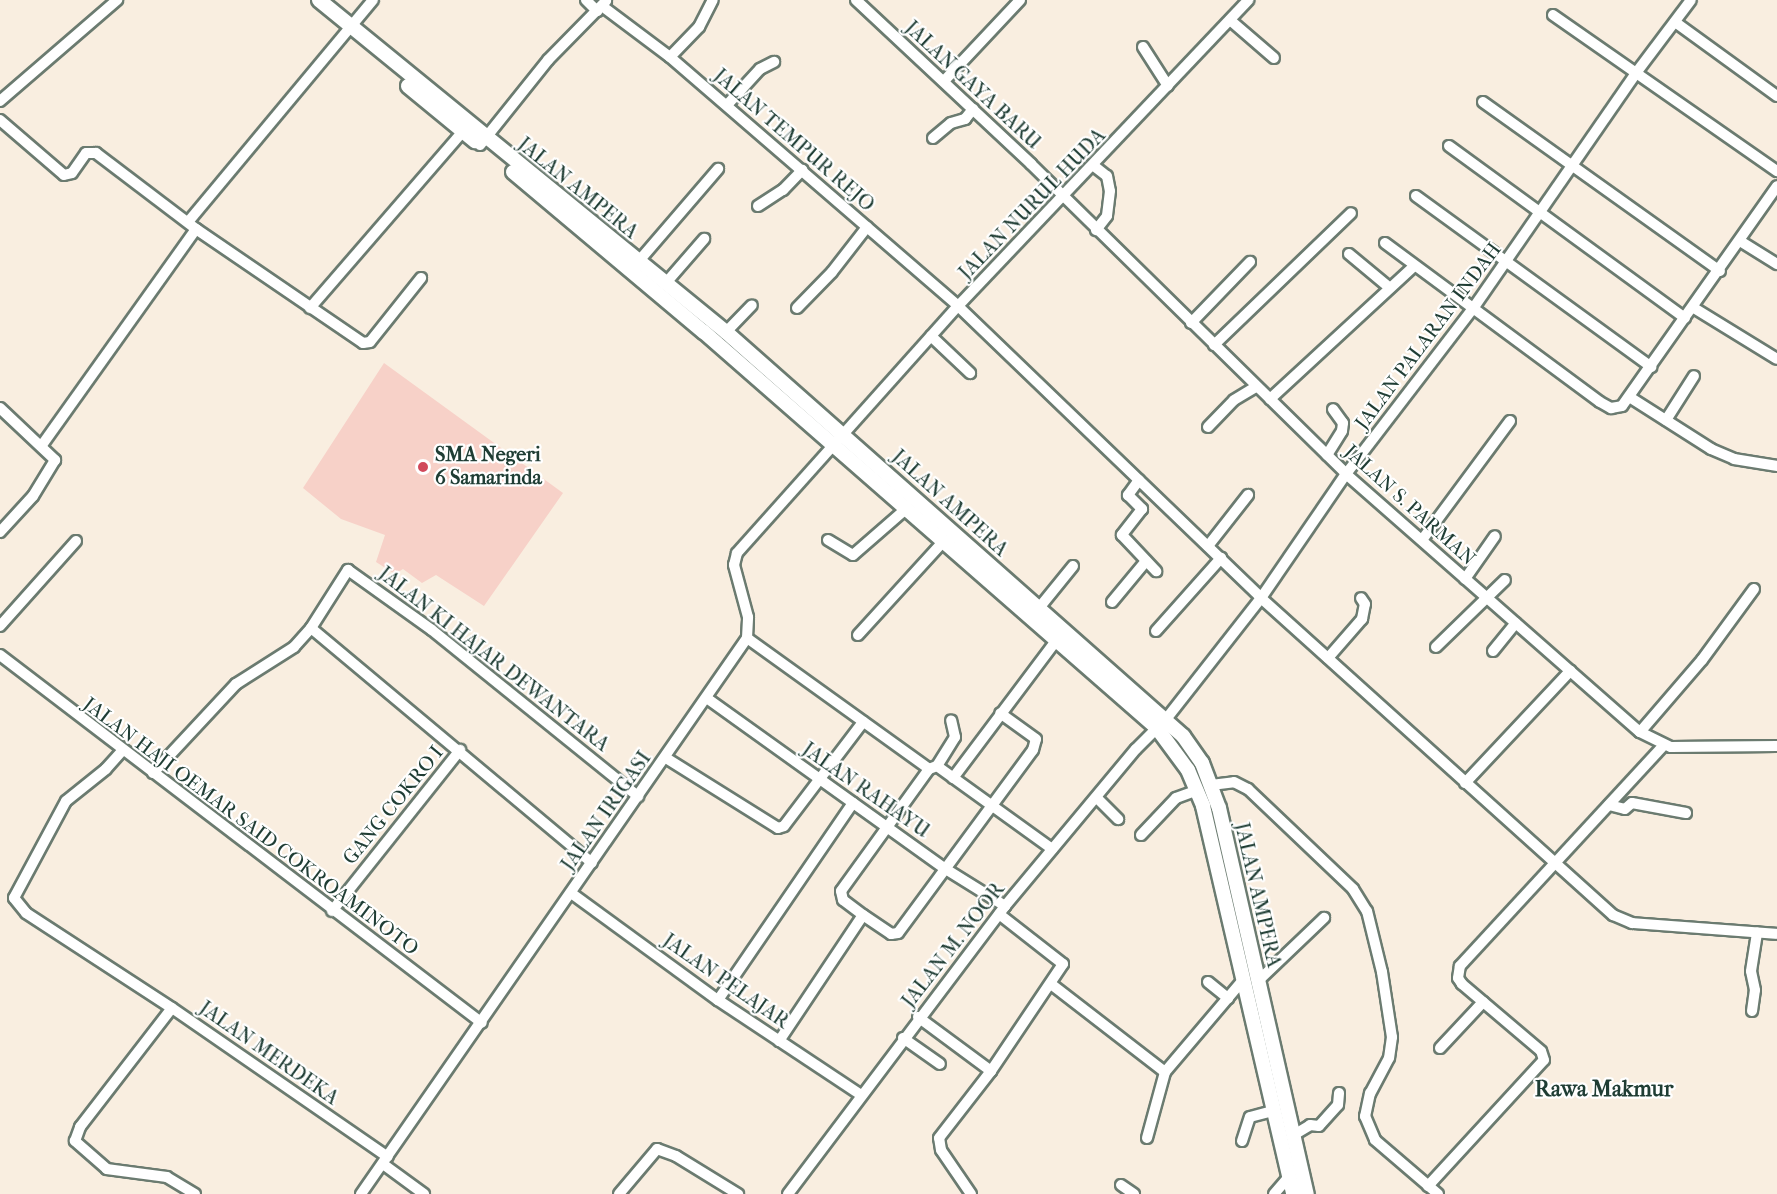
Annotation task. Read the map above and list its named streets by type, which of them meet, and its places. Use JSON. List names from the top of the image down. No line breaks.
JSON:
{"streets":{"main road":["JALAN AMPERA"],"street":["JALAN GAYA BARU","JALAN TEMPUR REJO","JALAN NURUL HUDA","JALAN PALARAN INDAH","JALAN S. PARMAN","JALAN KI HAJAR DEWANTARA","JALAN RAHAYU","GANG COKRO I","JALAN IRIGASI","JALAN HAJI OEMAR SAID COKROAMINOTO","JALAN M. NOOR","JALAN PELAJAR","JALAN MERDEKA"]},"crossings":[["JALAN GAYA BARU","JALAN NURUL HUDA"],["JALAN GAYA BARU","JALAN S. PARMAN"],["JALAN TEMPUR REJO","JALAN NURUL HUDA"],["JALAN TEMPUR REJO","JALAN PALARAN INDAH"],["JALAN AMPERA","JALAN NURUL HUDA"],["JALAN AMPERA","JALAN PALARAN INDAH"],["JALAN AMPERA","JALAN M. NOOR"],["JALAN NURUL HUDA","JALAN S. PARMAN"],["JALAN PALARAN INDAH","JALAN S. PARMAN"],["JALAN PALARAN INDAH","JALAN M. NOOR"],["JALAN KI HAJAR DEWANTARA","JALAN IRIGASI"],["JALAN RAHAYU","JALAN IRIGASI"],["JALAN RAHAYU","JALAN M. NOOR"],["GANG COKRO I","JALAN HAJI OEMAR SAID COKROAMINOTO"],["JALAN IRIGASI","JALAN HAJI OEMAR SAID COKROAMINOTO"],["JALAN IRIGASI","JALAN PELAJAR"],["JALAN IRIGASI","JALAN MERDEKA"],["JALAN M. NOOR","JALAN PELAJAR"]],"districts":["Rawa Makmur"],"places":["SMA Negeri 6 Samarinda"]}
